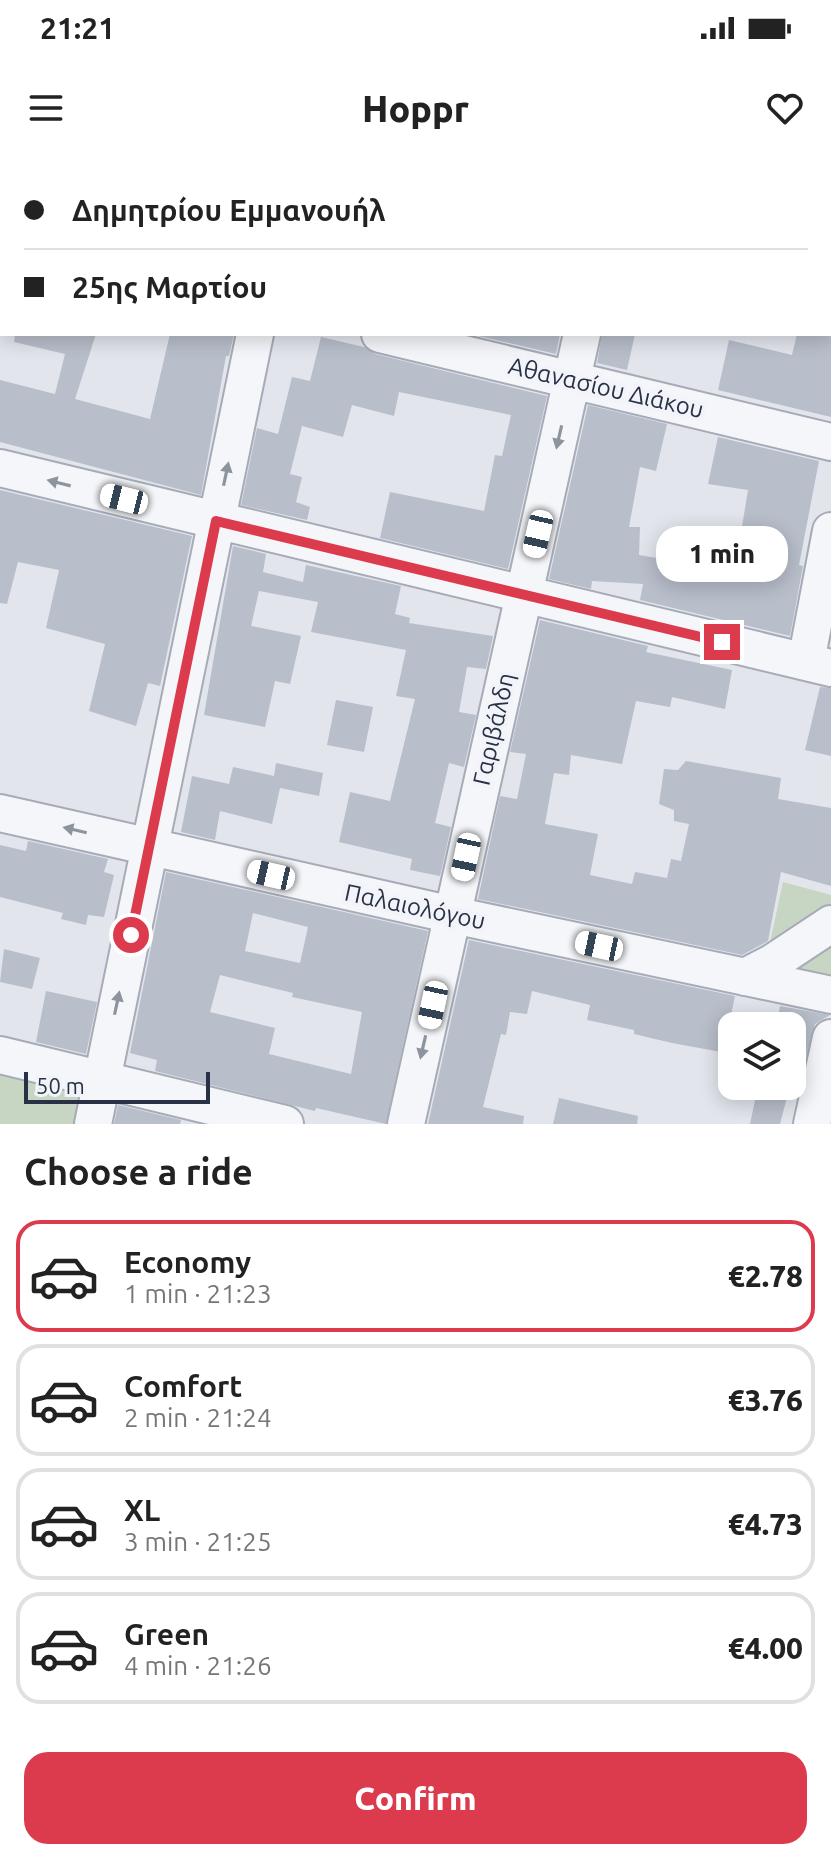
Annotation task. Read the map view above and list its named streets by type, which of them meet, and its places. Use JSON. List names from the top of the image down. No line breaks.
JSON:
{"streets":{"street":["Αθανασίου Διάκου","Γαριβάλδη","Παλαιολόγου"]},"crossings":[["Αθανασίου Διάκου","Γαριβάλδη"],["Γαριβάλδη","Παλαιολόγου"]],"scale_bar":"50 m","page":{"status":"21:21","header":"Hoppr","banner":["Δημητρίου Εμμανουήλ","25ης Μαρτίου"],"bubble":"1 min","scale":"50 m","heading":"Choose a ride","list":[{"name":"Economy","note":"1 min · 21:23","value":"€2.78"},{"name":"Comfort","note":"2 min · 21:24","value":"€3.76"},{"name":"XL","note":"3 min · 21:25","value":"€4.73"},{"name":"Green","note":"4 min · 21:26","value":"€4.00"}],"buttons":"Confirm"}}
